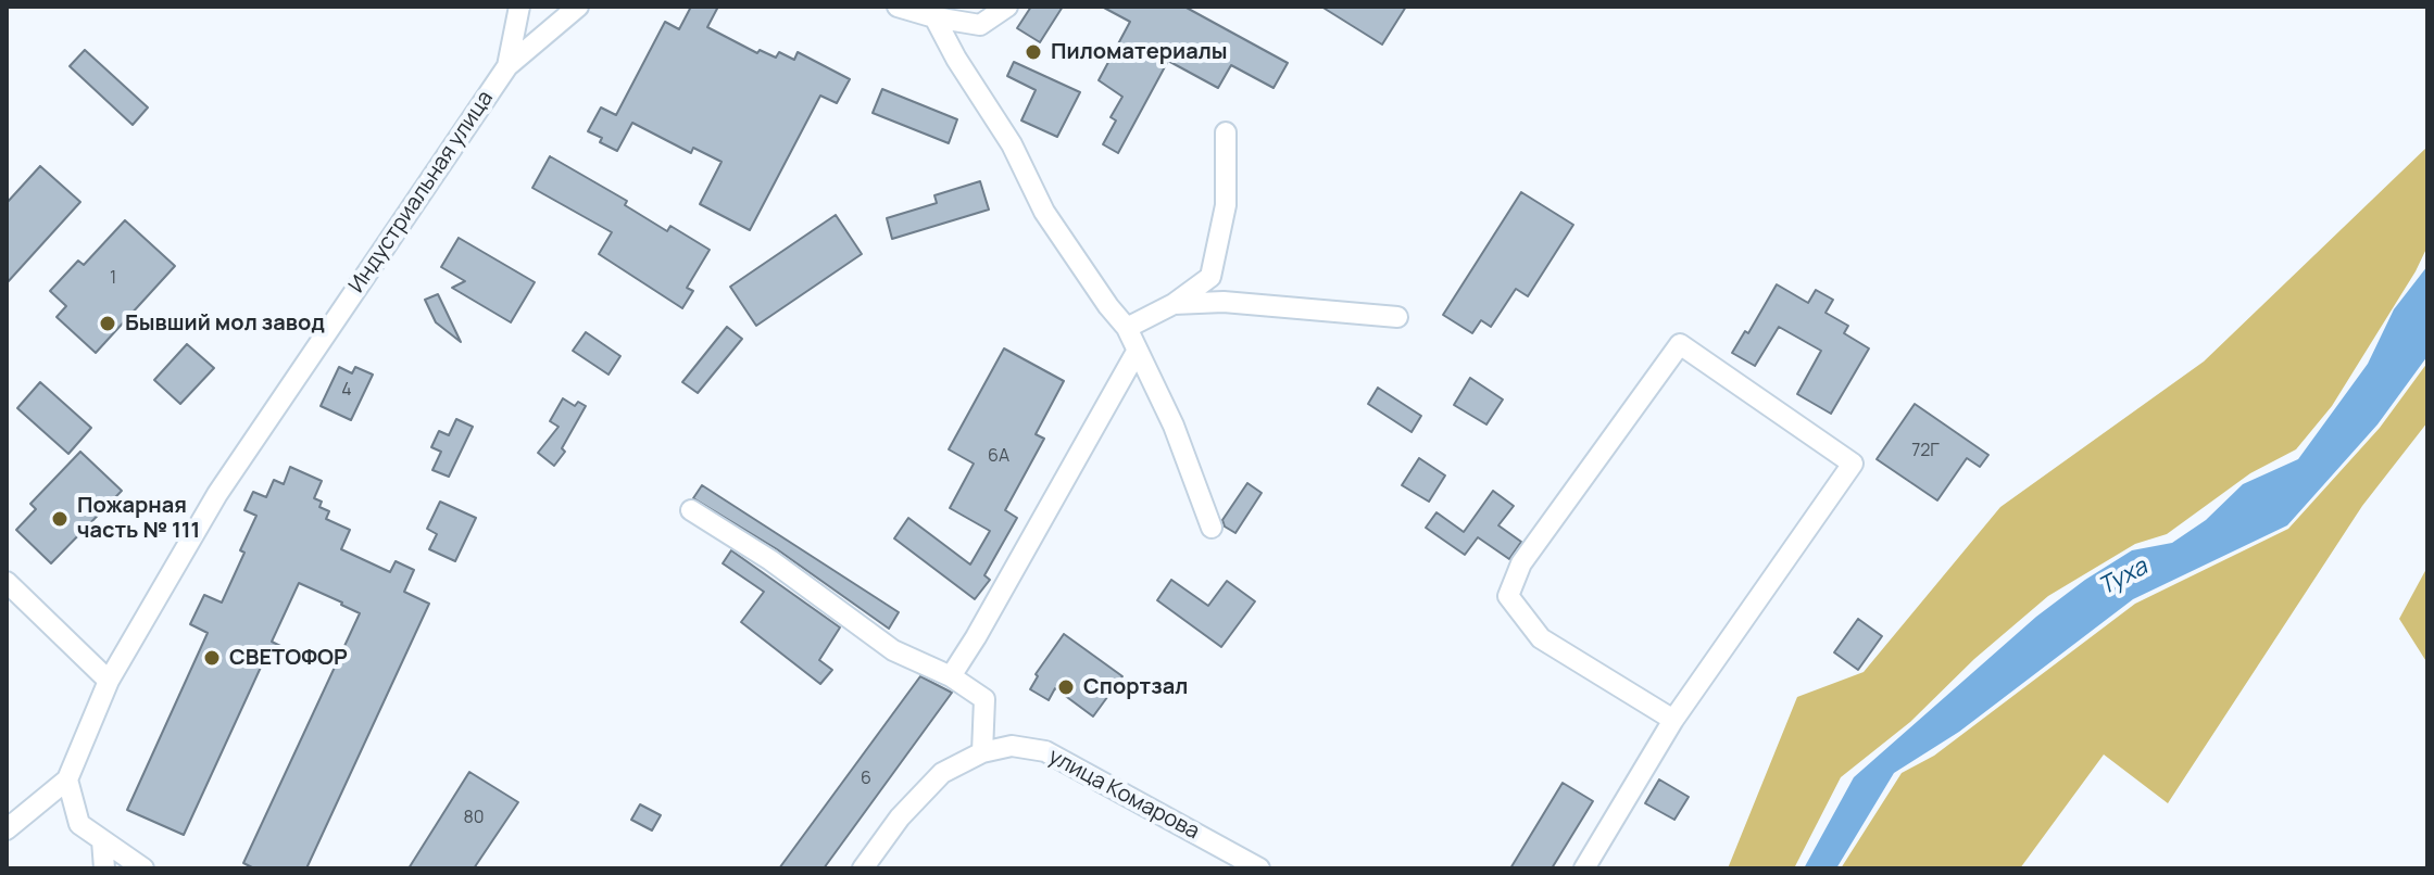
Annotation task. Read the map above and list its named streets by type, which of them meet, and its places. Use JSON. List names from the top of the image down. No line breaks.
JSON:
{"streets":{"street":["Индустриальная улица","улица Комарова"]},"water":["Туха"],"places":["Пиломатериалы","Бывший мол завод","Пожарная часть № 111","СВЕТОФОР","Спортзал"],"house_numbers":["1","4","72Г","6А","6","80"]}
